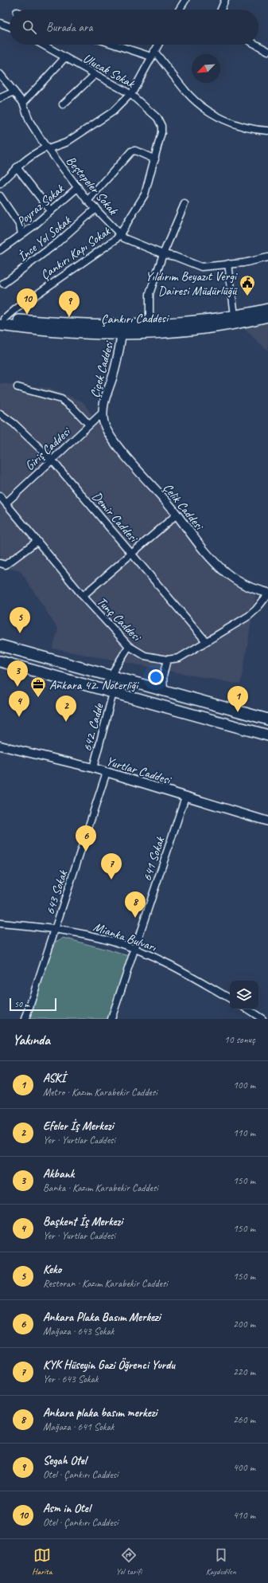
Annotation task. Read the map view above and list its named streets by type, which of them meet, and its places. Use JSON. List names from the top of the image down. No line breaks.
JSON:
{"streets":{"main road":["Çankırı Caddesi"],"street":["Ulucak Sokak","Beştepeler Sokak","Poyraz Sokak","İnce Yol Sokak","Çankırı Kapı Sokak","Çiçek Caddesi","Giriş Caddesi","Çelik Caddesi","Demir Caddesi","Tunç Caddesi","642. Cadde","Yurtlar Caddesi","641 Sokak","643 Sokak","Mianka Bulvarı"]},"crossings":[["Beştepeler Sokak","Poyraz Sokak"],["Beştepeler Sokak","İnce Yol Sokak"],["Beştepeler Sokak","Çankırı Kapı Sokak"],["Çankırı Kapı Sokak","Çankırı Caddesi"],["Çankırı Caddesi","Çiçek Caddesi"],["Çiçek Caddesi","Giriş Caddesi"],["Çiçek Caddesi","Çelik Caddesi"],["Giriş Caddesi","Çelik Caddesi"],["Giriş Caddesi","Demir Caddesi"],["Giriş Caddesi","Tunç Caddesi"],["Çelik Caddesi","Tunç Caddesi"],["Demir Caddesi","Tunç Caddesi"],["642. Cadde","Yurtlar Caddesi"],["Yurtlar Caddesi","641 Sokak"],["Yurtlar Caddesi","643 Sokak"],["641 Sokak","Mianka Bulvarı"],["643 Sokak","Mianka Bulvarı"]],"places":{"public building":["Yıldırım Beyazıt Vergi Dairesi Müdürlüğü"],"office":["Ankara 42. Noterliği"]},"scale_bar":"50 m","north":"bottom left","page":{"search":"Burada ara","pins":["10","9","5","3","1","4","2","6","7","8"],"scale":"50 m","heading":["Yakında","10 sonuç"],"list":[{"mark":"1","name":"ASKİ","note":"Metro · Kazım Karabekir Caddesi","value":"100 m"},{"mark":"2","name":"Efeler İş Merkezi","note":"Yer · Yurtlar Caddesi","value":"110 m"},{"mark":"3","name":"Akbank","note":"Banka · Kazım Karabekir Caddesi","value":"150 m"},{"mark":"4","name":"Başkent İş Merkezi","note":"Yer · Yurtlar Caddesi","value":"150 m"},{"mark":"5","name":"Keko","note":"Restoran · Kazım Karabekir Caddesi","value":"150 m"},{"mark":"6","name":"Ankara Plaka Basım Merkezi","note":"Mağaza · 643 Sokak","value":"200 m"},{"mark":"7","name":"KYK Hüseyin Gazi Öğrenci Yurdu","note":"Yer · 643 Sokak","value":"220 m"},{"mark":"8","name":"Ankara plaka basım merkezi","note":"Mağaza · 641 Sokak","value":"260 m"},{"mark":"9","name":"Segah Otel","note":"Otel · Çankırı Caddesi","value":"400 m"},{"mark":"10","name":"Asm in Otel","note":"Otel · Çankırı Caddesi","value":"410 m"}],"nav":["Harita","Yol tarifi","Kaydedilen"]}}
